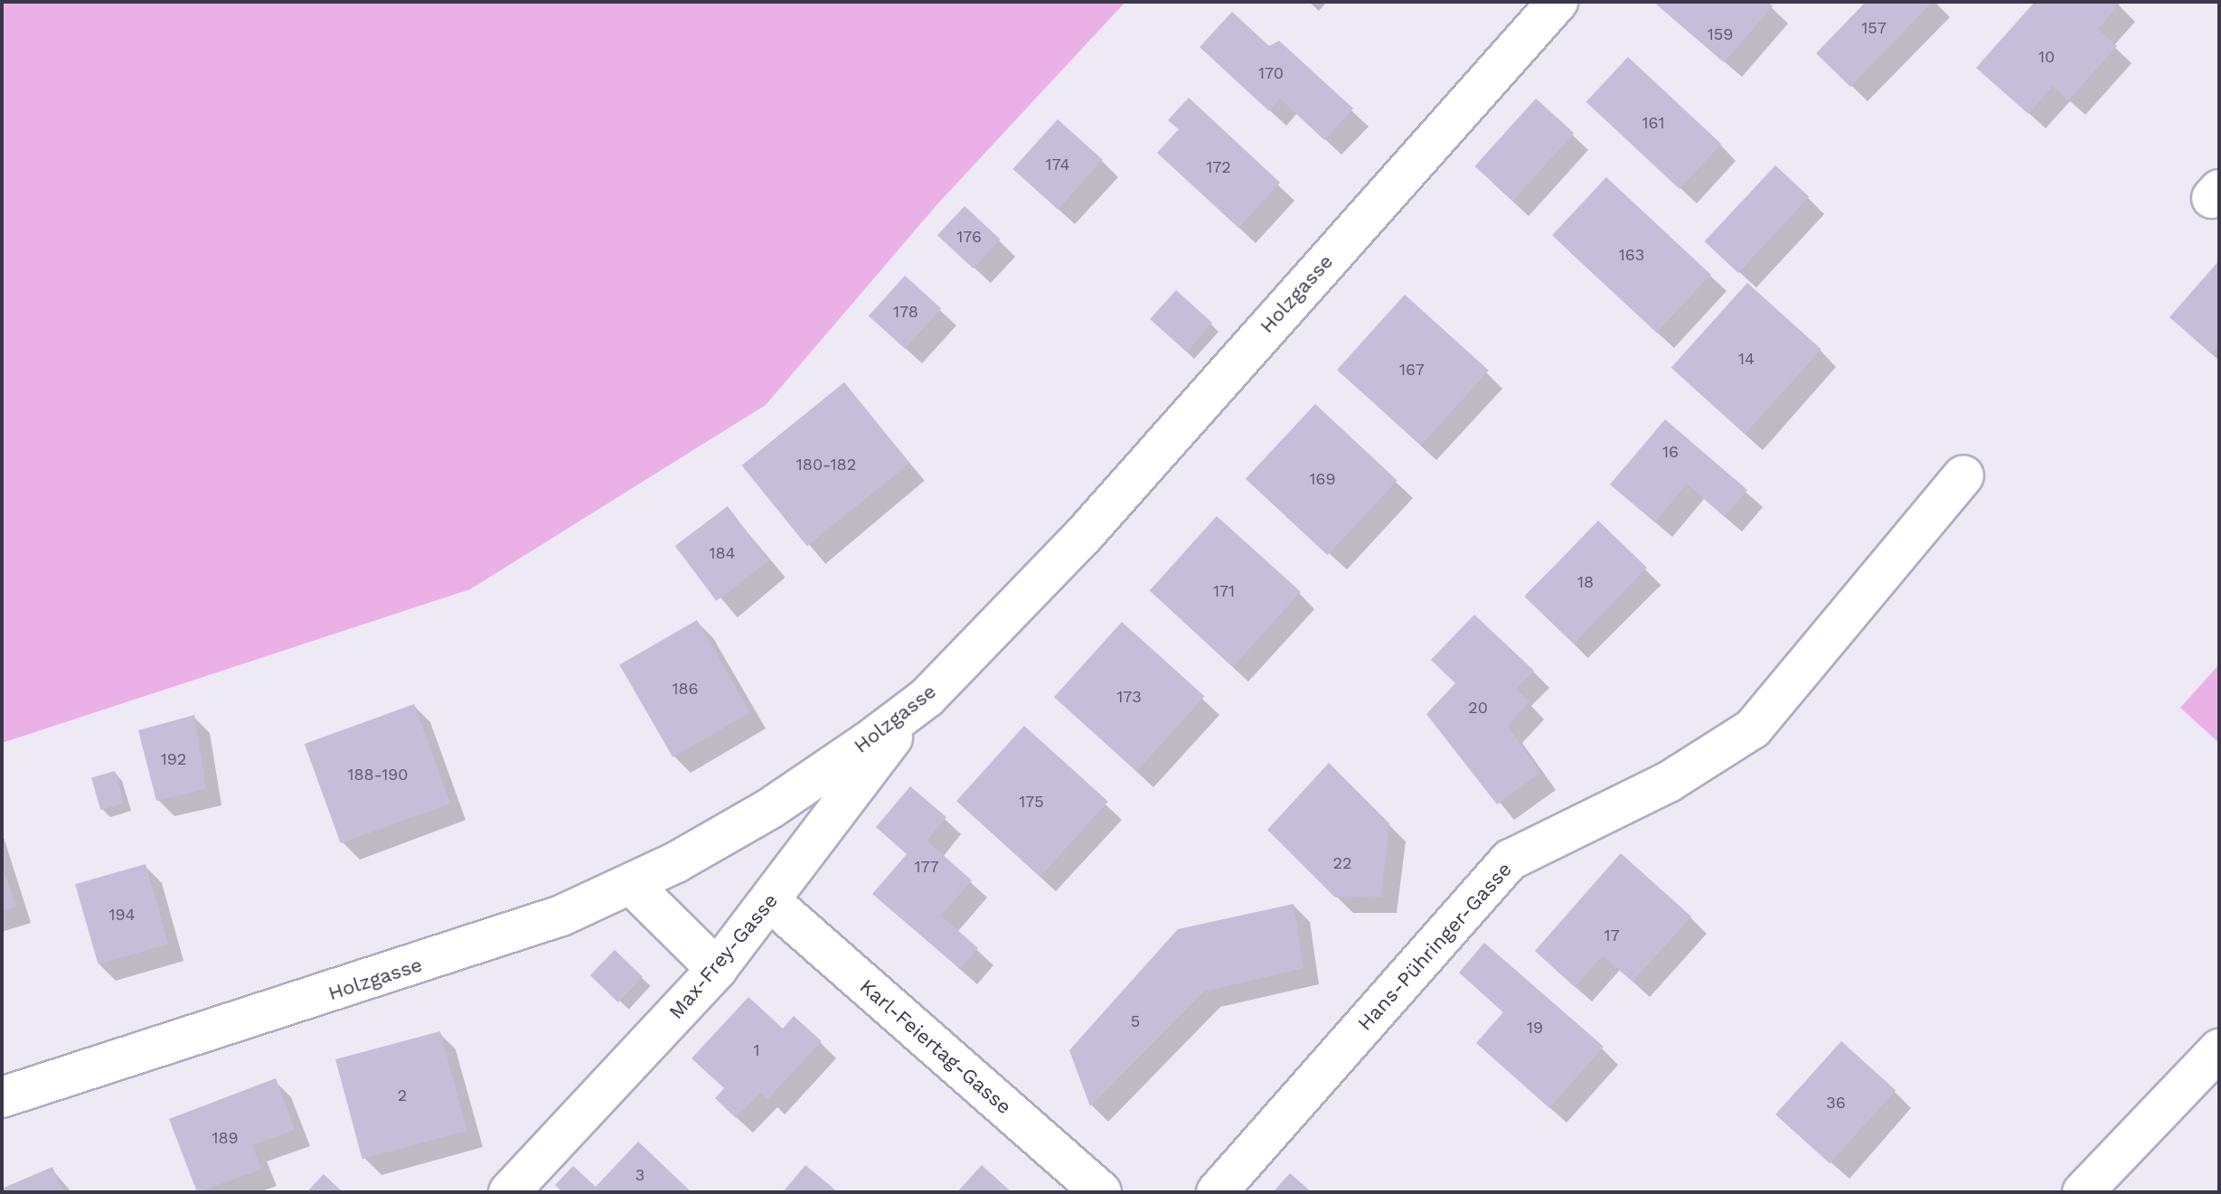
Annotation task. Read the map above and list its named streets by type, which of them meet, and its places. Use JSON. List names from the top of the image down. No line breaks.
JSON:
{"streets":{"street":["Holzgasse","Hans-Pühringer-Gasse","Max-Frey-Gasse","Karl-Feiertag-Gasse"]},"crossings":[["Holzgasse","Max-Frey-Gasse"],["Max-Frey-Gasse","Karl-Feiertag-Gasse"]],"house_numbers":["157","159","10","170","161","174","172","176","163","178","14","167","16","180-182","169","184","18","171","186","173","20","192","188-190","175","22","177","194","17","5","19","1","2","36","189","3"]}
